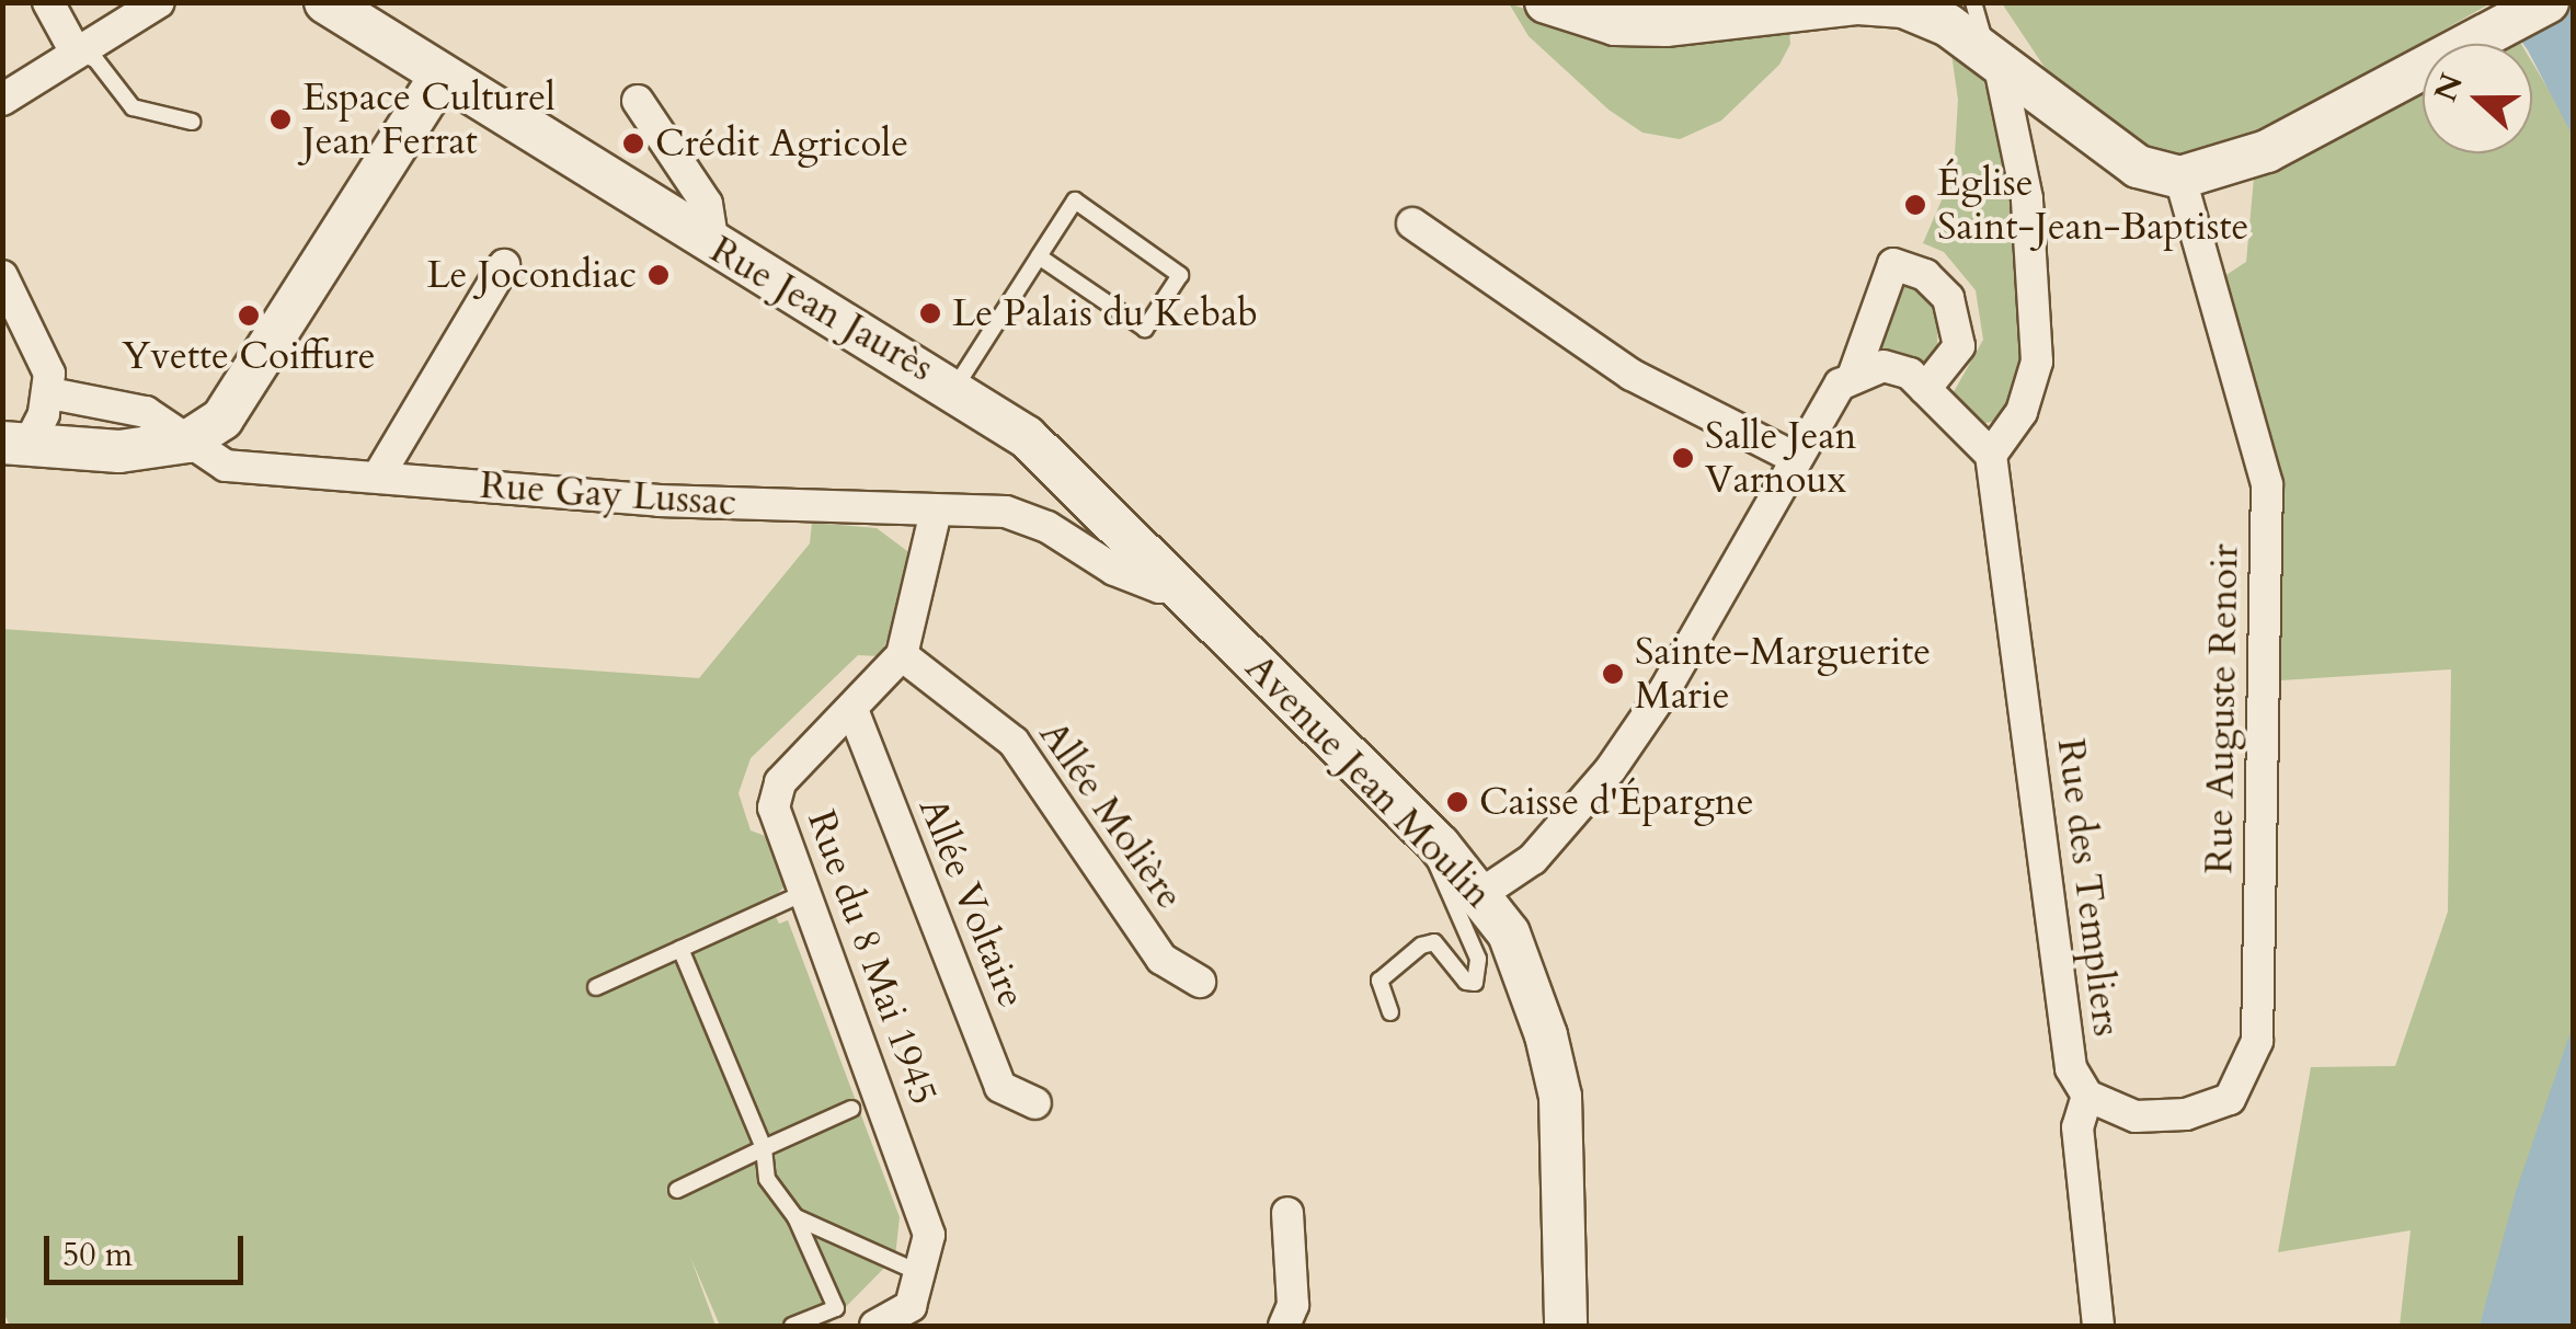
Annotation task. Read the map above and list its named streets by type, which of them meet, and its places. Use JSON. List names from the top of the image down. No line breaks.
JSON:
{"streets":{"main road":["Rue Jean Jaurès","Avenue Jean Moulin"],"street":["Rue Gay Lussac","Rue Auguste Renoir","Allée Molière","Rue des Templiers","Allée Voltaire","Rue du 8 Mai 1945"]},"crossings":[["Rue Jean Jaurès","Rue Gay Lussac"],["Rue Jean Jaurès","Avenue Jean Moulin"],["Rue Gay Lussac","Avenue Jean Moulin"],["Rue Gay Lussac","Rue du 8 Mai 1945"],["Rue Auguste Renoir","Rue des Templiers"],["Allée Molière","Rue du 8 Mai 1945"],["Allée Voltaire","Rue du 8 Mai 1945"]],"places":["Espace Culturel Jean Ferrat","Crédit Agricole","Église Saint-Jean-Baptiste","Le Jocondiac","Le Palais du Kebab","Yvette Coiffure","Salle Jean Varnoux","Sainte-Marguerite Marie","Caisse d'Épargne"],"scale_bar":"50 m","north":"left"}
